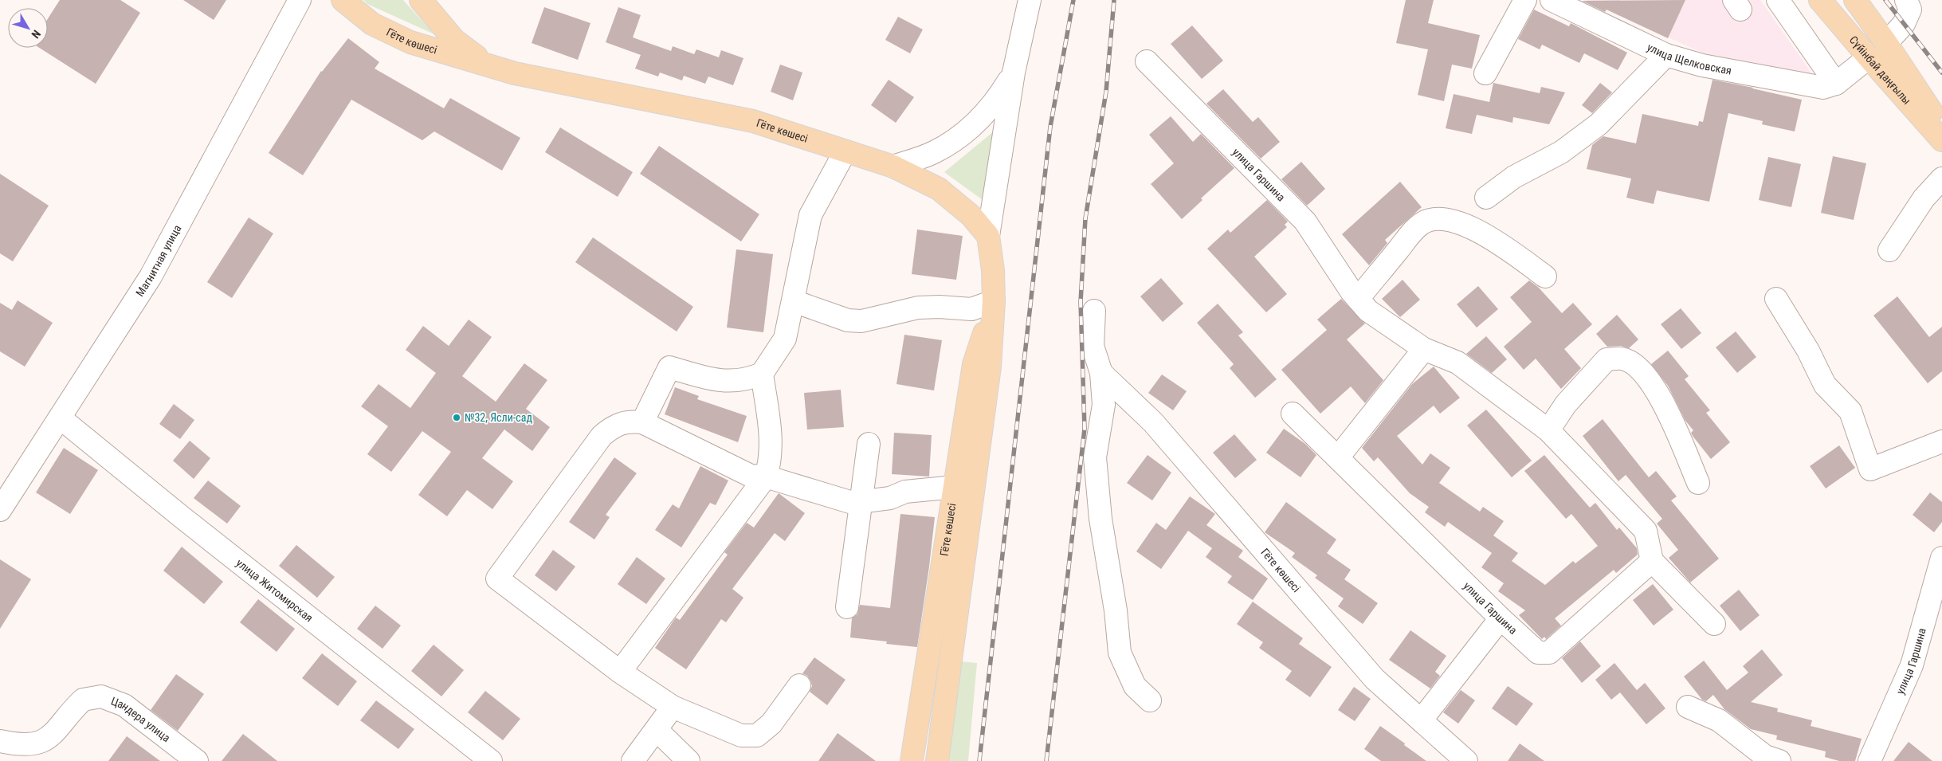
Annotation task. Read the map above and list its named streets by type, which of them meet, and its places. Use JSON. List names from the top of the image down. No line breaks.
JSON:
{"streets":{"main road":["Гёте көшесі","Сүйінбай даңғылы"],"street":["улица Щелковская","улица Гаршина","Магнитная улица","улица Житомирская","Цандера улица"]},"crossings":[["Магнитная улица","улица Житомирская"]],"places":["№32, Ясли-сад"],"north":"bottom right"}
